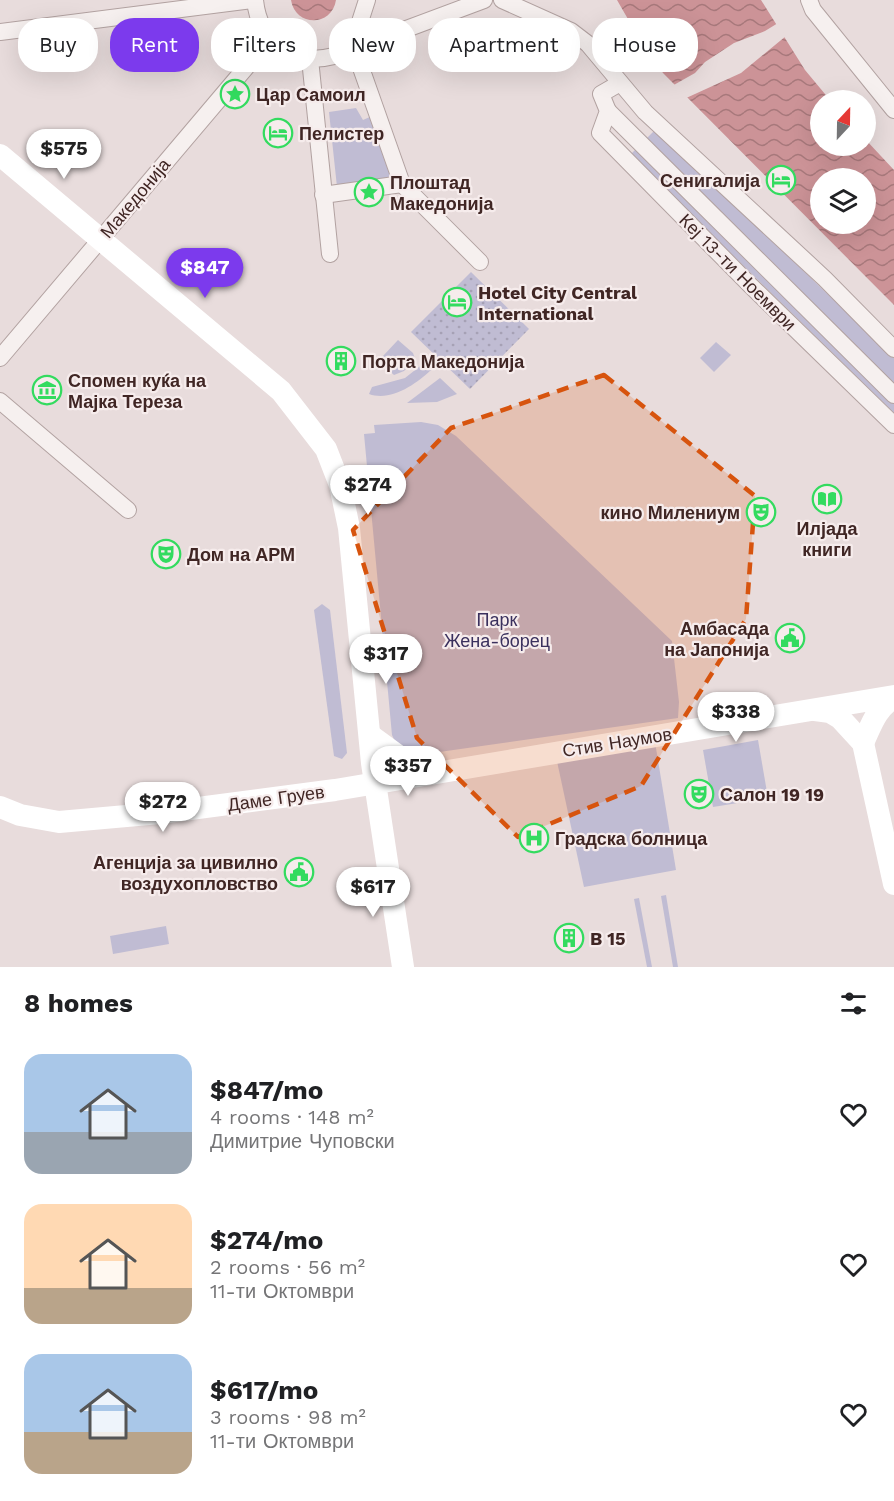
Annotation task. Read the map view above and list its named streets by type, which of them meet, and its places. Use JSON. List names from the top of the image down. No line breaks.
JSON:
{"streets":{"street":["Македонија","Кеј 13-ти Ноември","Стив Наумов","Даме Груев"]},"crossings":[["Стив Наумов","Даме Груев"]],"parks":["Парк Жена-борец"],"places":{"place":["Цар Самоил","Плоштад Македонија"],"hotel":["Пелистер","Сенигалија","Hotel City Central International"],"building":["Порта Македонија","B 15"],"museum":["Спомен куќа на Мајка Тереза"],"library":["Илјада книги"],"theatre":["кино Милениум","Дом на АРМ","Салон 19 19"],"public building":["Амбасада на Јапонија","Агенција за цивилно воздухопловство"],"hospital":["Градска болница"]},"north":"top","page":{"chip":["Buy","Rent","Filters","New","Apartment","House"],"price":["$575","$847","$274","$317","$338","$357","$272","$617"],"heading":"8 homes","list":[{"name":"$847/mo","note":"4 rooms · 148 m² · Димитрие Чуповски"},{"name":"$274/mo","note":"2 rooms · 56 m² · 11-ти Октомври"},{"name":"$617/mo","note":"3 rooms · 98 m² · 11-ти Октомври"}]}}
